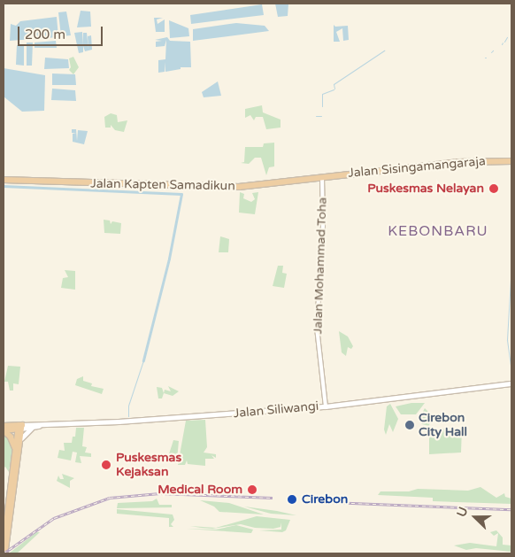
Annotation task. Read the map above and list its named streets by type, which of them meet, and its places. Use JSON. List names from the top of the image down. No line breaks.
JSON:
{"streets":{"highway":["Jalan Sisingamangaraja","Jalan Kapten Samadikun","Jalan Siliwangi"],"street":["Jalan Mohammad Toha"]},"crossings":[["Jalan Sisingamangaraja","Jalan Kapten Samadikun"],["Jalan Sisingamangaraja","Jalan Mohammad Toha"],["Jalan Kapten Samadikun","Jalan Mohammad Toha"],["Jalan Mohammad Toha","Jalan Siliwangi"]],"districts":["KEBONBARU"],"places":["Puskesmas Nelayan","Cirebon City Hall","Puskesmas Kejaksan","Medical Room","Cirebon"],"scale_bar":"200 m","north":"left"}
